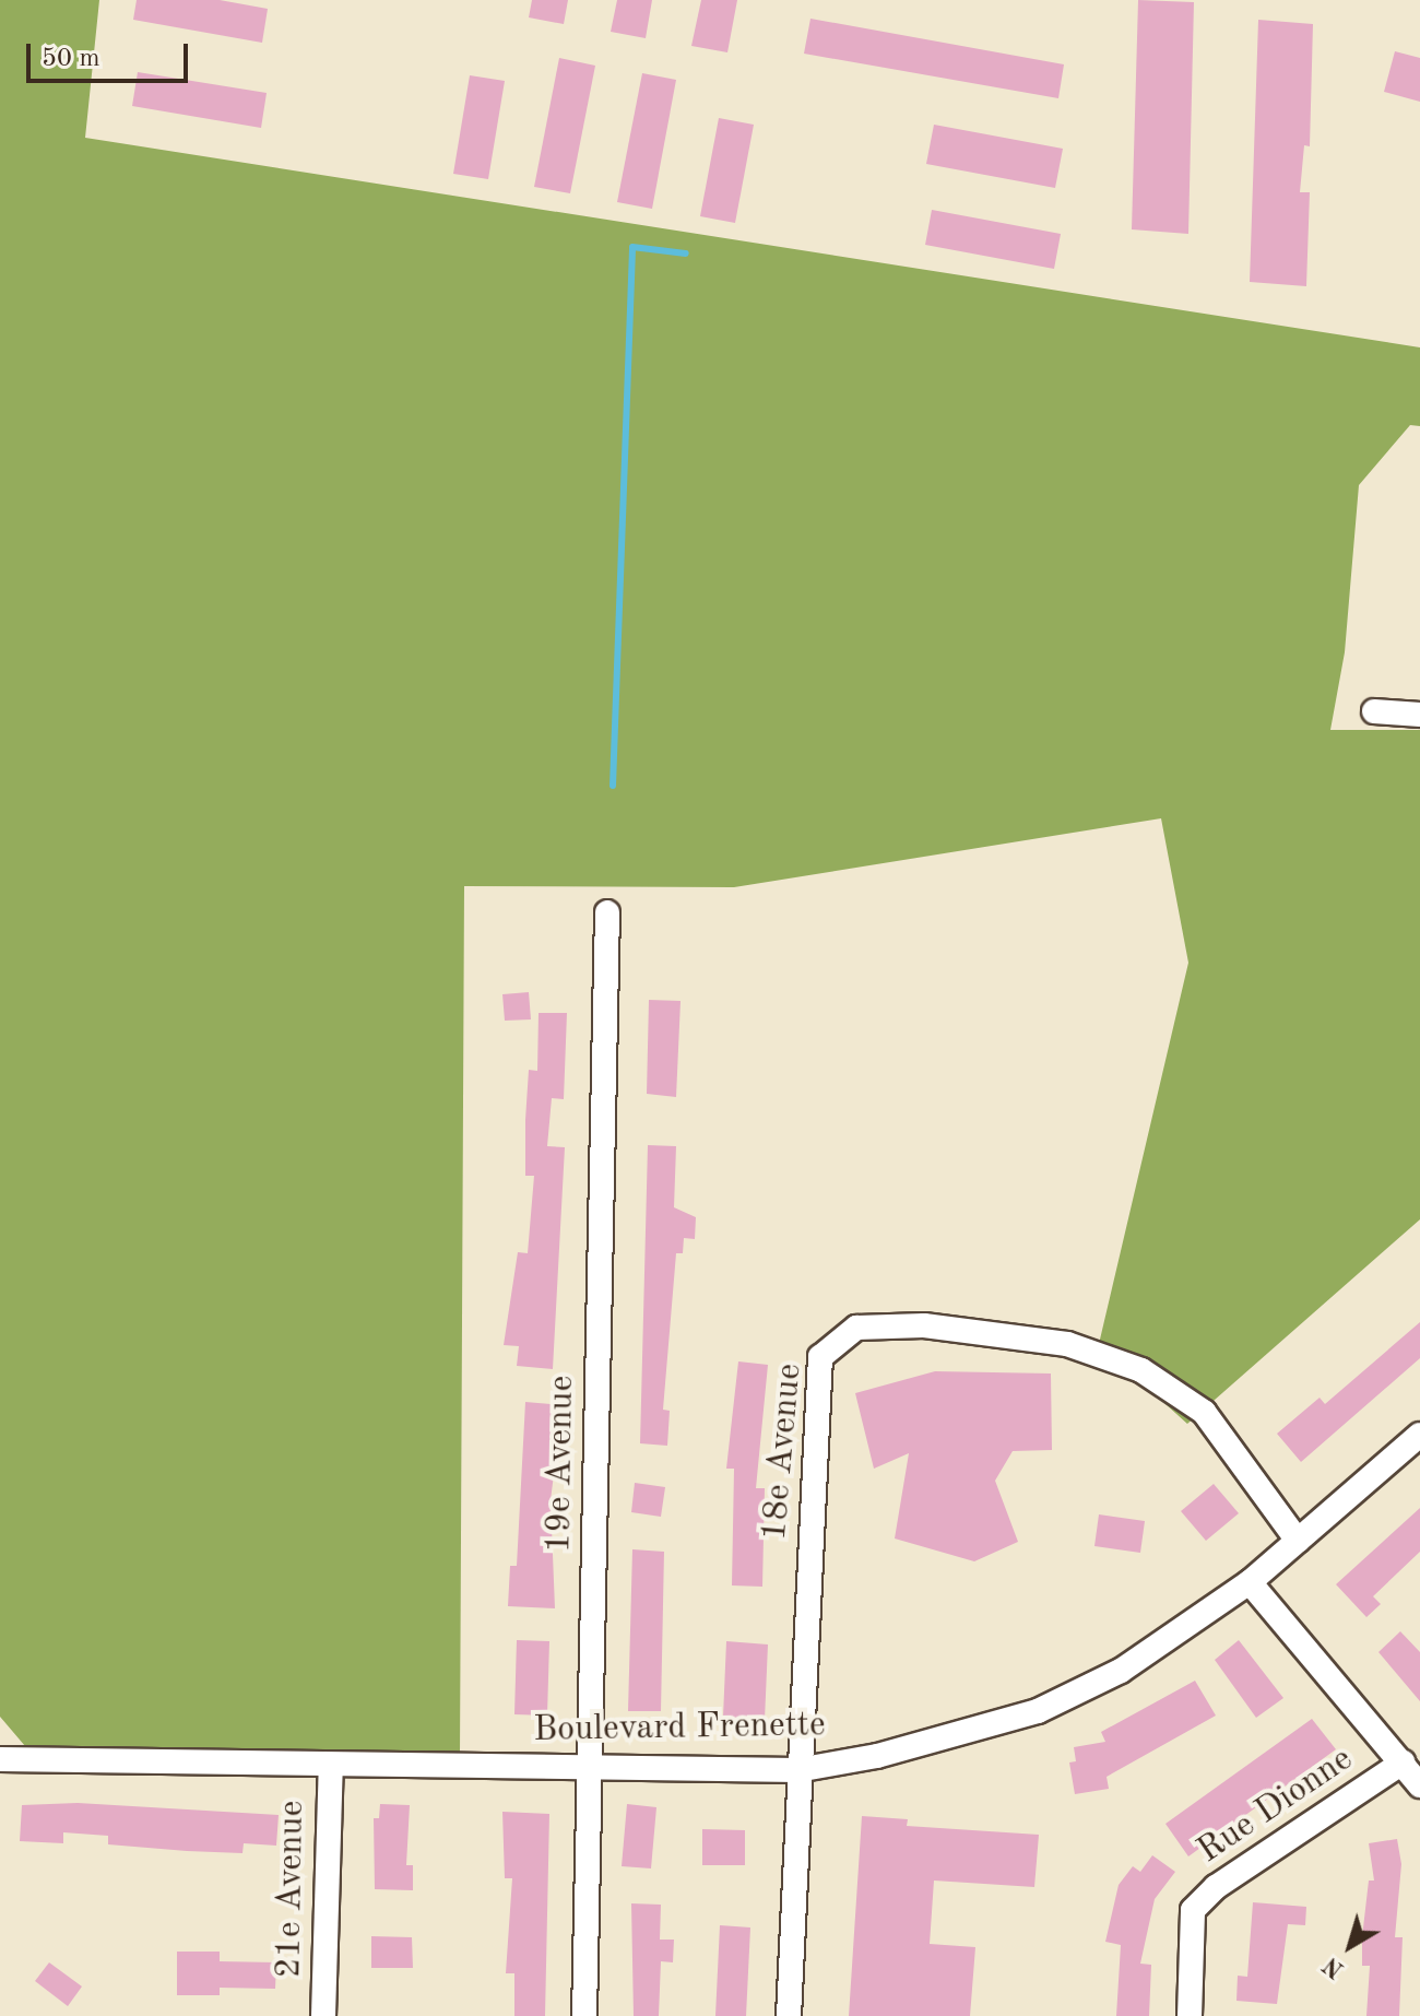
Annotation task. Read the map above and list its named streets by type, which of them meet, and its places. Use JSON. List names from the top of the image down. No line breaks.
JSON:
{"streets":{"street":["18e Avenue","19e Avenue","Boulevard Frenette","Rue Dionne","21e Avenue"]},"crossings":[["18e Avenue","Boulevard Frenette"],["19e Avenue","Boulevard Frenette"],["Boulevard Frenette","21e Avenue"]],"scale_bar":"50 m","north":"bottom left"}
